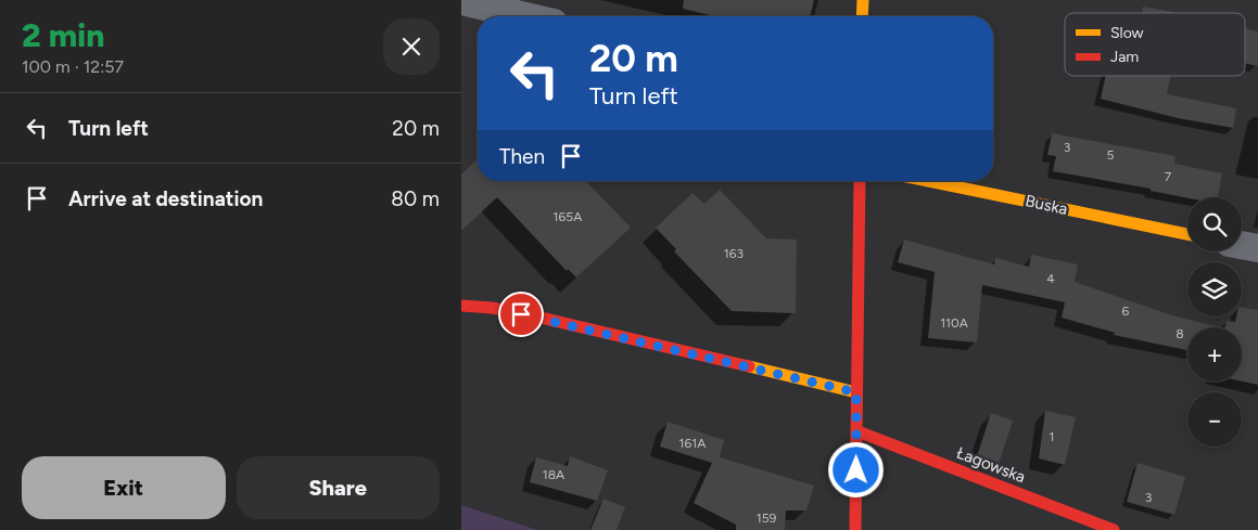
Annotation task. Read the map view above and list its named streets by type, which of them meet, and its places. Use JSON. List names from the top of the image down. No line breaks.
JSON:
{"streets":{"street":["Buska","Łagowska"]},"house_numbers":["3","5","7","165A","163","4","6","110A","8","1","161A","18A","3","159"],"legend":["Slow","Jam"],"page":{"heading":["2 min","100 m · 12:57"],"turn":["20 m","Turn left"],"list":[{"name":"Turn left","value":"20 m"},{"name":"Arrive at destination","value":"80 m"}],"then":"Then","map_buttons":["+","−"],"buttons":["Exit","Share"]}}
